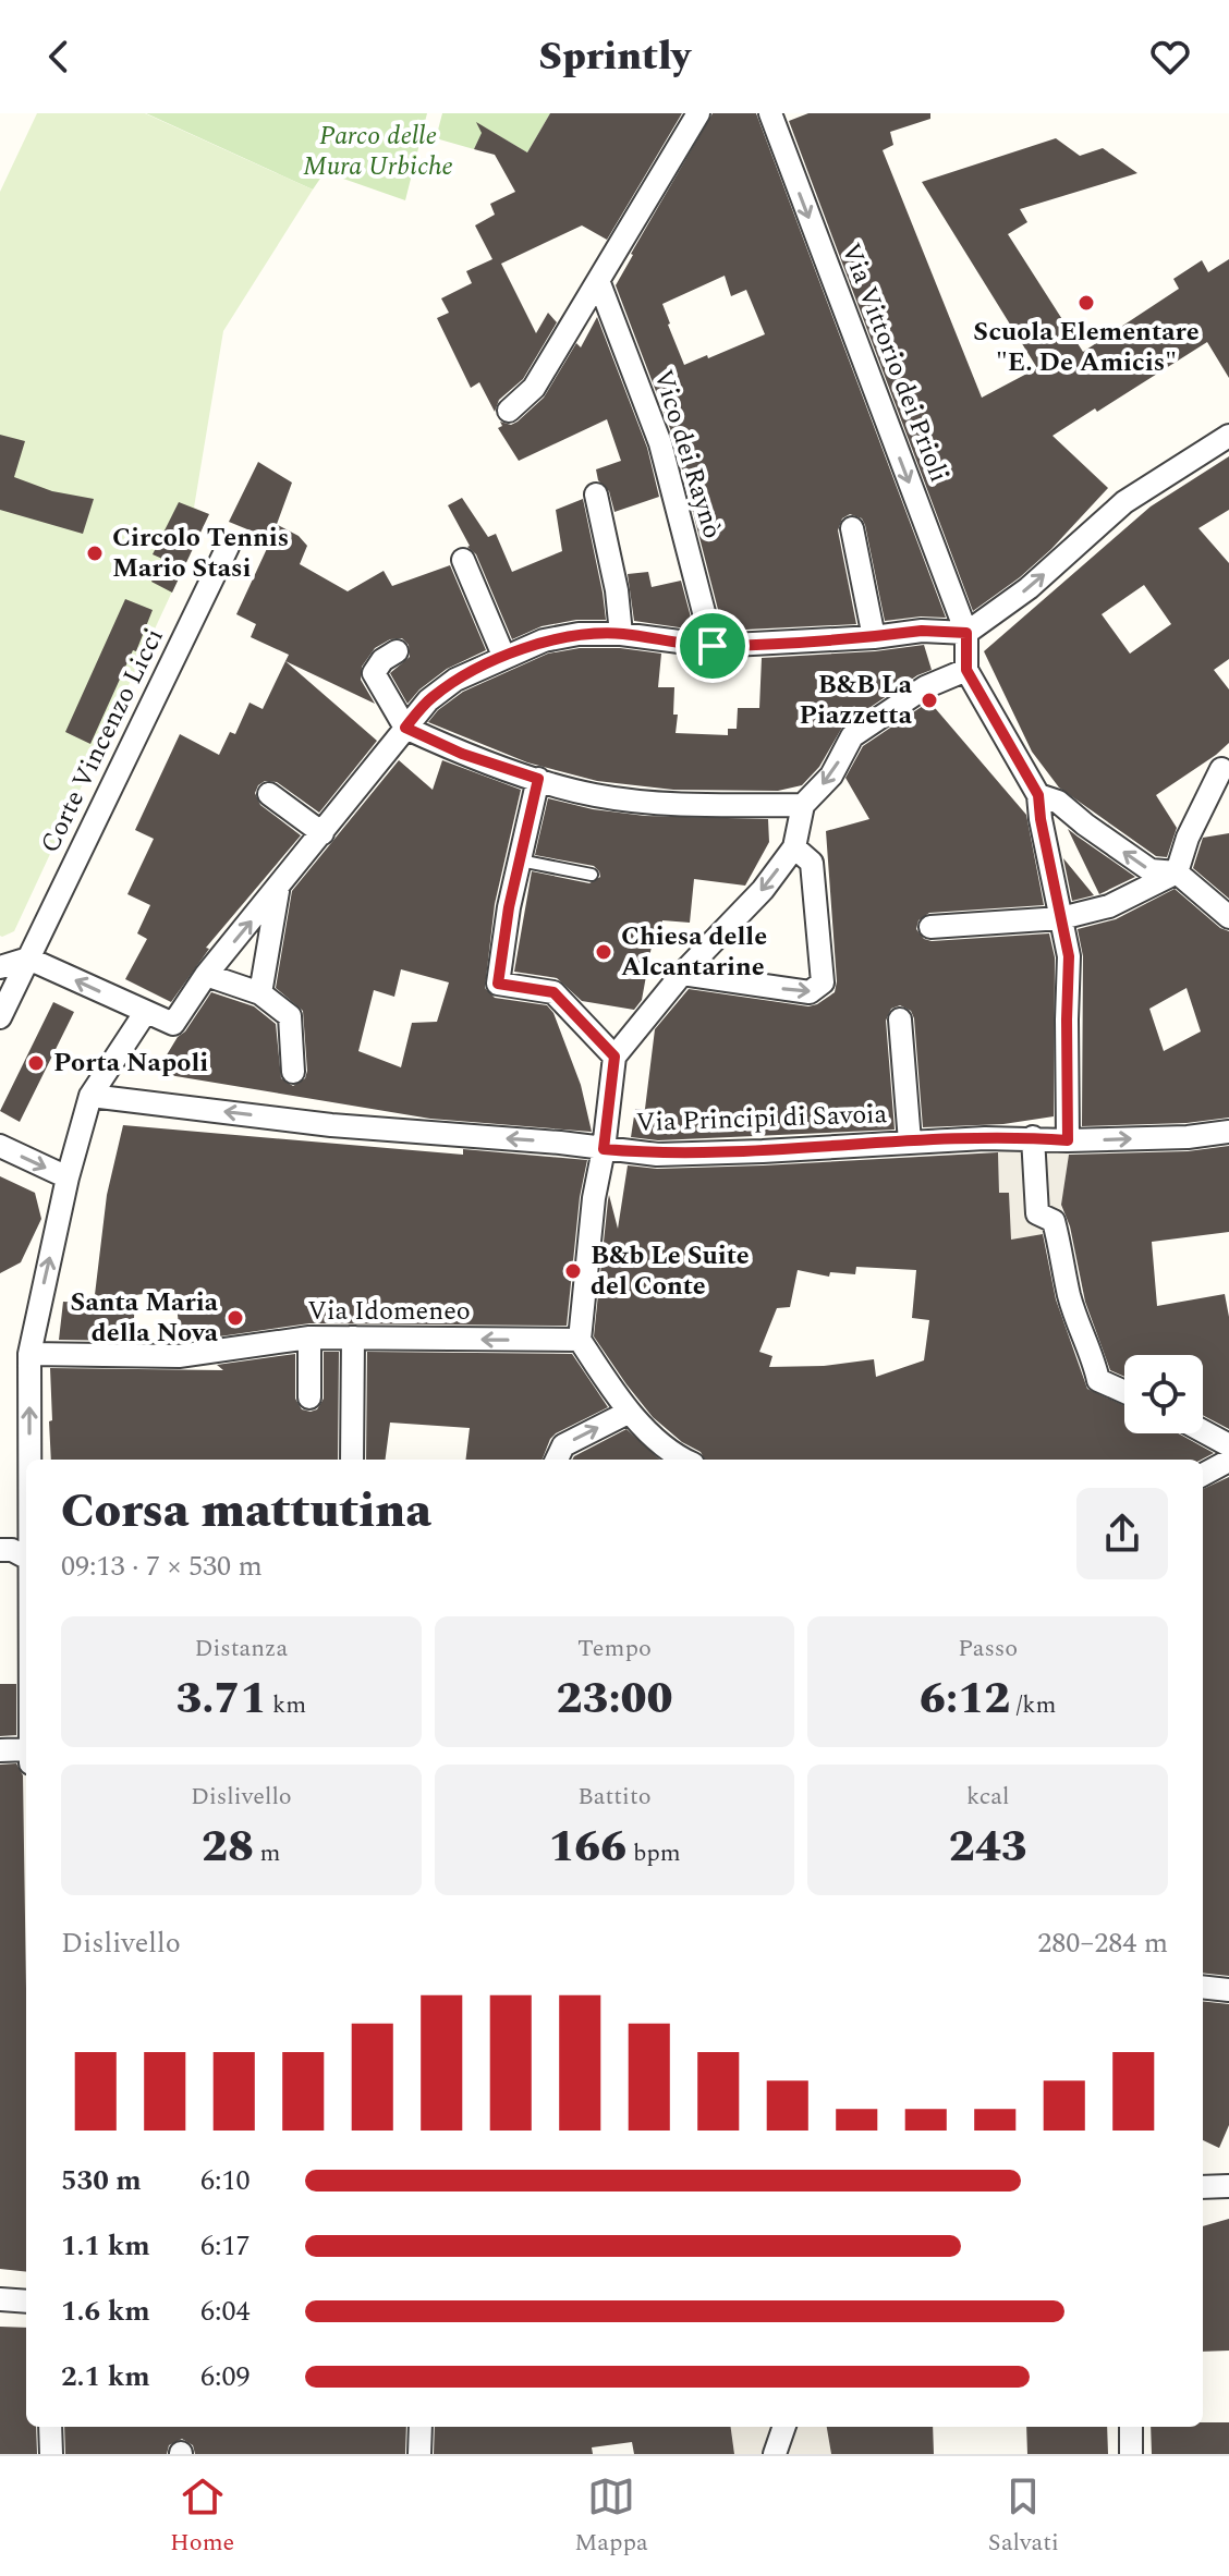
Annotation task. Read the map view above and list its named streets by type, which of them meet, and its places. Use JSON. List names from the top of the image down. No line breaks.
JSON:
{"streets":{"street":["Via Vittorio dei Prioli","Vico dei Raynò","Corte Vincenzo Licci","Via Principi di Savoia","Via Idomeneo"]},"one_way":["Via Vittorio dei Prioli","Via Idomeneo"],"parks":["Parco delle Mura Urbiche"],"places":["Scuola Elementare \"E. De Amicis\"","Circolo Tennis Mario Stasi","B&B La Piazzetta","Chiesa delle Alcantarine","Porta Napoli","B&b Le Suite del Conte","Santa Maria della Nova"],"page":{"header":"Sprintly","heading":["Corsa mattutina","09:13 · 7 × 530 m"],"stats":[["Distanza","3.71 km"],["Tempo","23:00"],["Passo","6:12 /km"],["Dislivello","28 m"],["Battito","166 bpm"],["kcal","243"]],"chart":["Dislivello","280–284 m"],"list":[{"name":"530 m","note":"6:10"},{"name":"1.1 km","note":"6:17"},{"name":"1.6 km","note":"6:04"},{"name":"2.1 km","note":"6:09"}],"tabs":["Home","Mappa","Salvati"]}}
